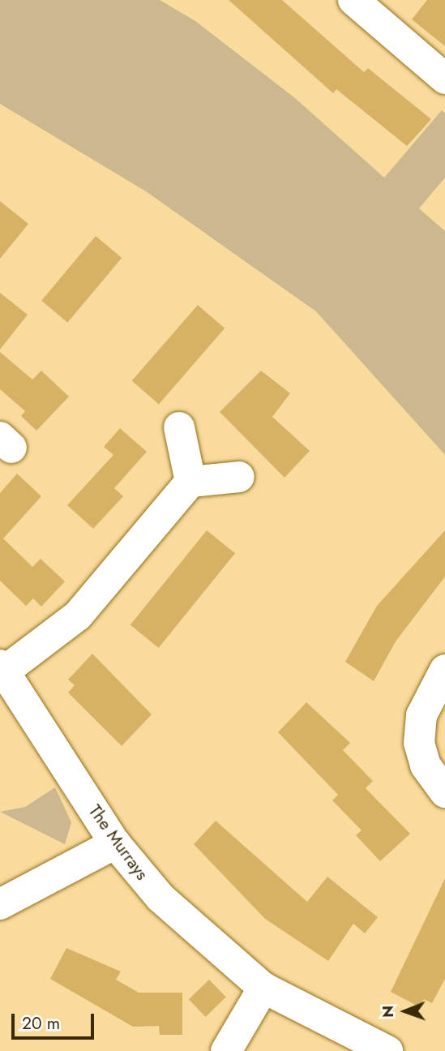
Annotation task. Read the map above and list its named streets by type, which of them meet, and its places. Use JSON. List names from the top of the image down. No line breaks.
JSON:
{"streets":{"street":["The Murrays"]},"scale_bar":"20 m","north":"left"}
